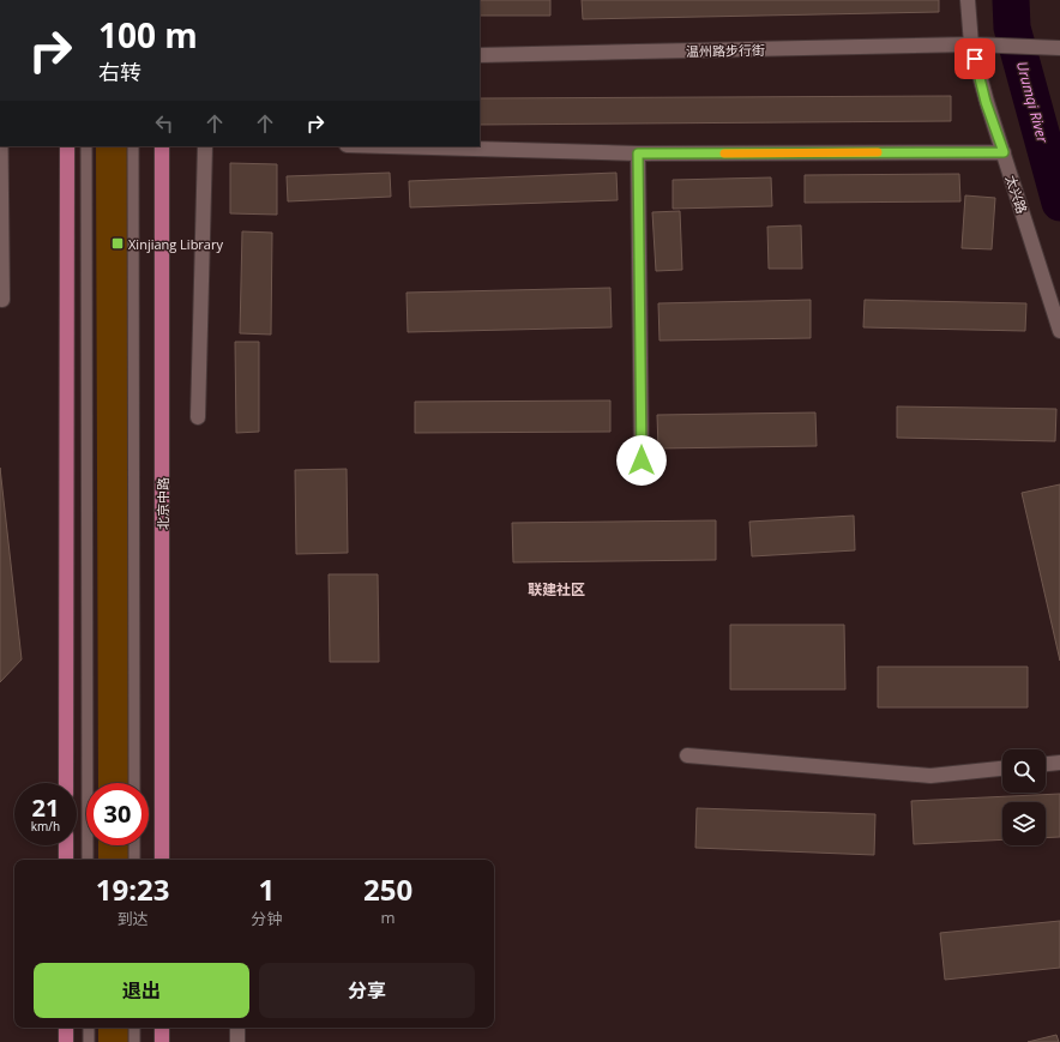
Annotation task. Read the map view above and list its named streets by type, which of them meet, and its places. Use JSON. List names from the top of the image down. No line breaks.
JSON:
{"streets":{"main road":["北京中路"],"street":["温州路步行街","太兴路"]},"crossings":[["温州路步行街","太兴路"]],"districts":["联建社区"],"water":["Urumqi River"],"places":{"transit":["Xinjiang Library"]},"page":{"turn":["100 m","右转"],"speed":"21 km/h","limit":"30","eta":["19:23","到达","1","分钟","250","m"],"buttons":["退出","分享"]}}
